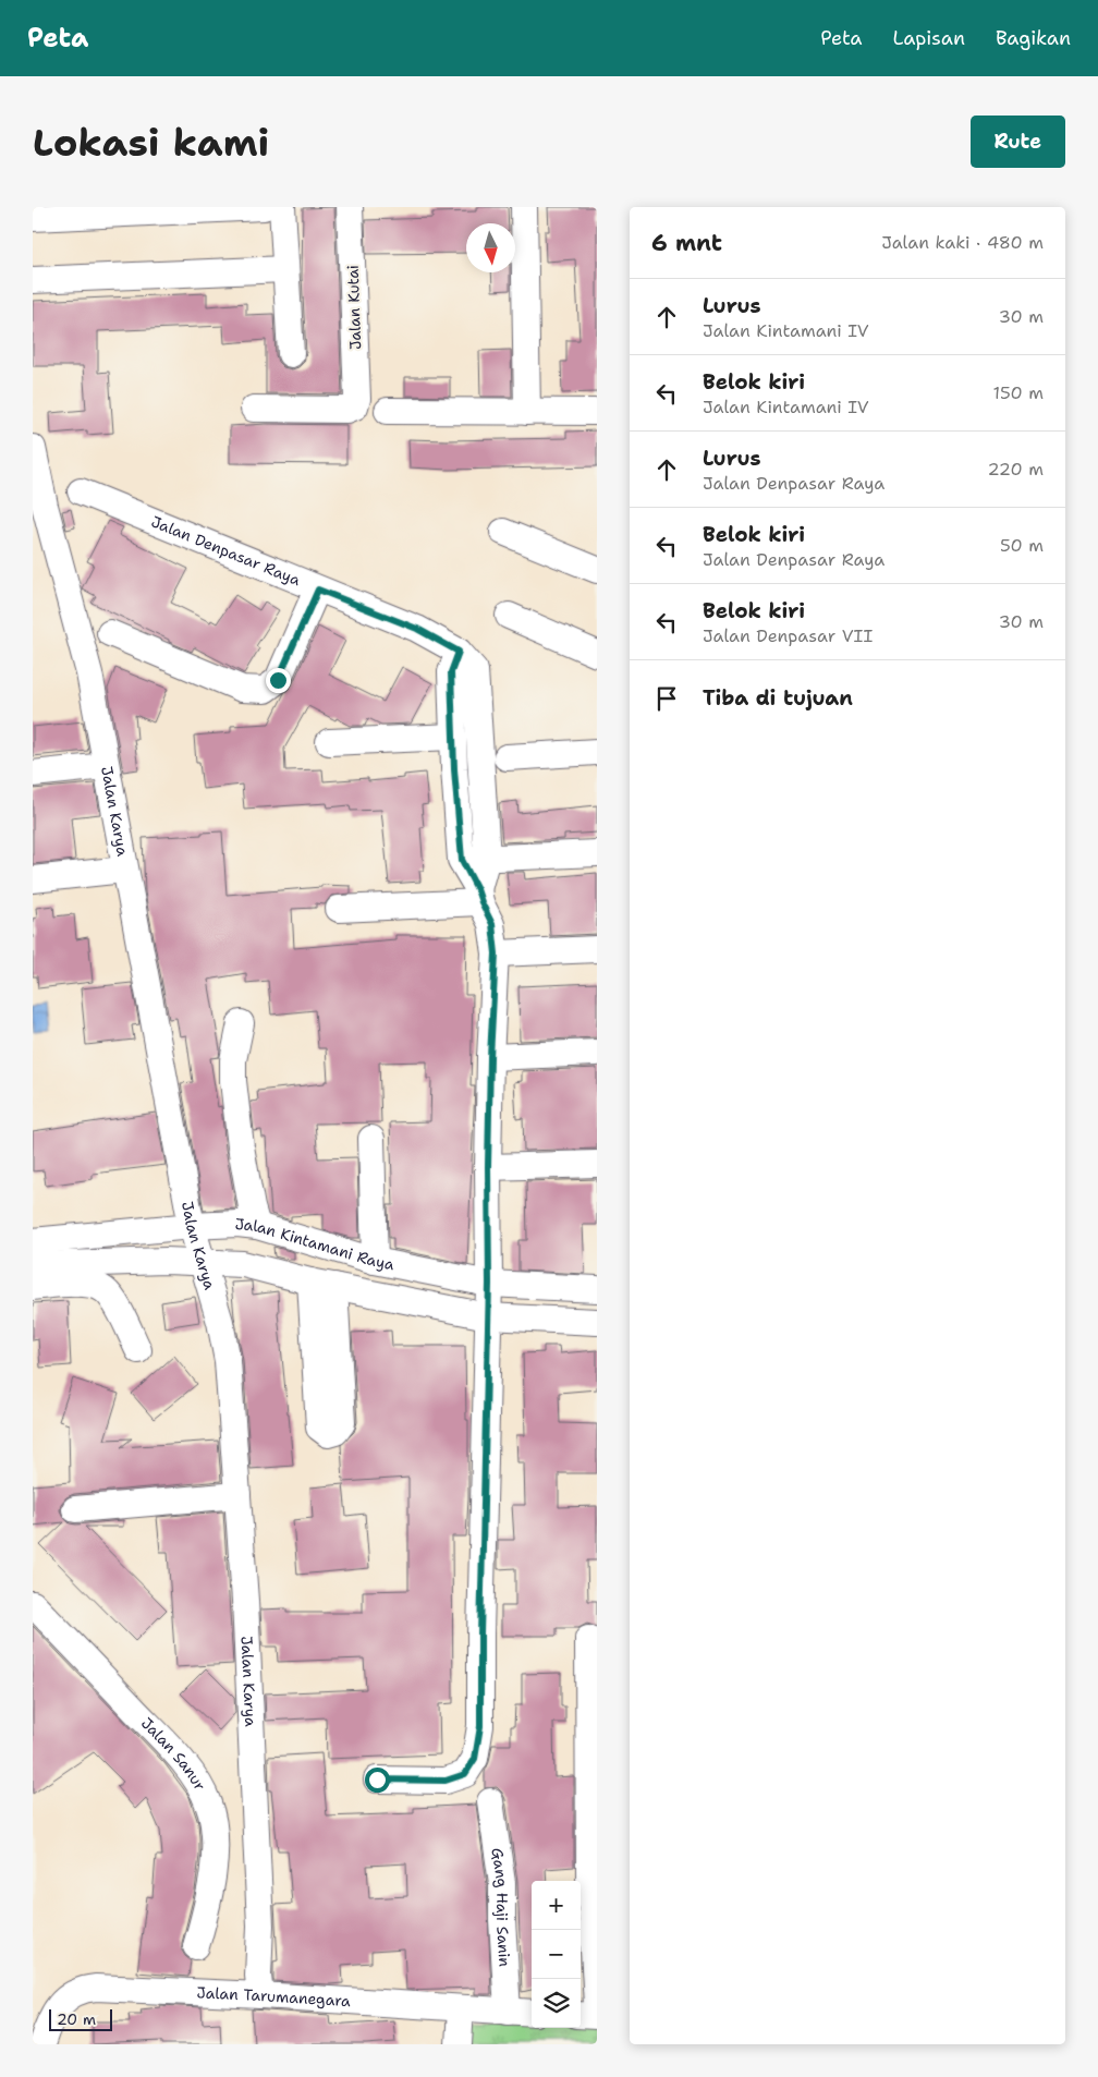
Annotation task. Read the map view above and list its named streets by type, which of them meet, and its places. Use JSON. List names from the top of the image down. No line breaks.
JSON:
{"streets":{"street":["Jalan Kutai","Jalan Denpasar Raya","Jalan Karya","Jalan Kintamani Raya","Jalan Sanur","Gang Haji Sanin","Jalan Tarumanegara"]},"crossings":[["Jalan Karya","Jalan Kintamani Raya"],["Jalan Karya","Jalan Tarumanegara"],["Gang Haji Sanin","Jalan Tarumanegara"]],"scale_bar":"20 m","north":"bottom","page":{"header":"Peta","nav":["Peta","Lapisan","Bagikan"],"buttons":"Rute","title":"Lokasi kami","heading":["6 mnt","Jalan kaki · 480 m"],"list":[["Lurus","Jalan Kintamani IV","30 m"],["Belok kiri","Jalan Kintamani IV","150 m"],["Lurus","Jalan Denpasar Raya","220 m"],["Belok kiri","Jalan Denpasar Raya","50 m"],["Belok kiri","Jalan Denpasar VII","30 m"],"Tiba di tujuan"],"map_buttons":["+","−"],"scale":"20 m"}}
